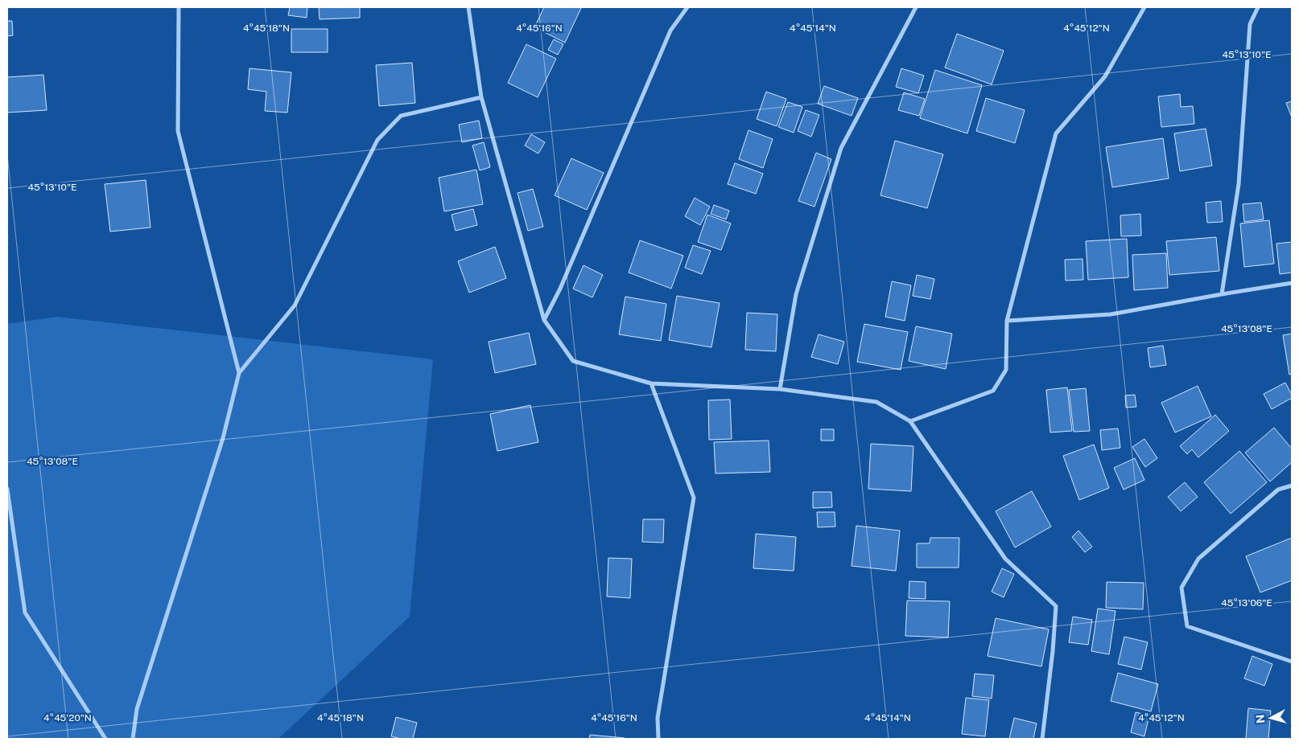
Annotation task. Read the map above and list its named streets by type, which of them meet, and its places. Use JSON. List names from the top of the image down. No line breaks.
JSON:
{"north":"left","coordinates":["4°45'18\"N","4°45'16\"N","4°45'14\"N","4°45'12\"N","45°13'10\"E","45°13'08\"E","45°13'06\"E","4°45'20\"N"]}
